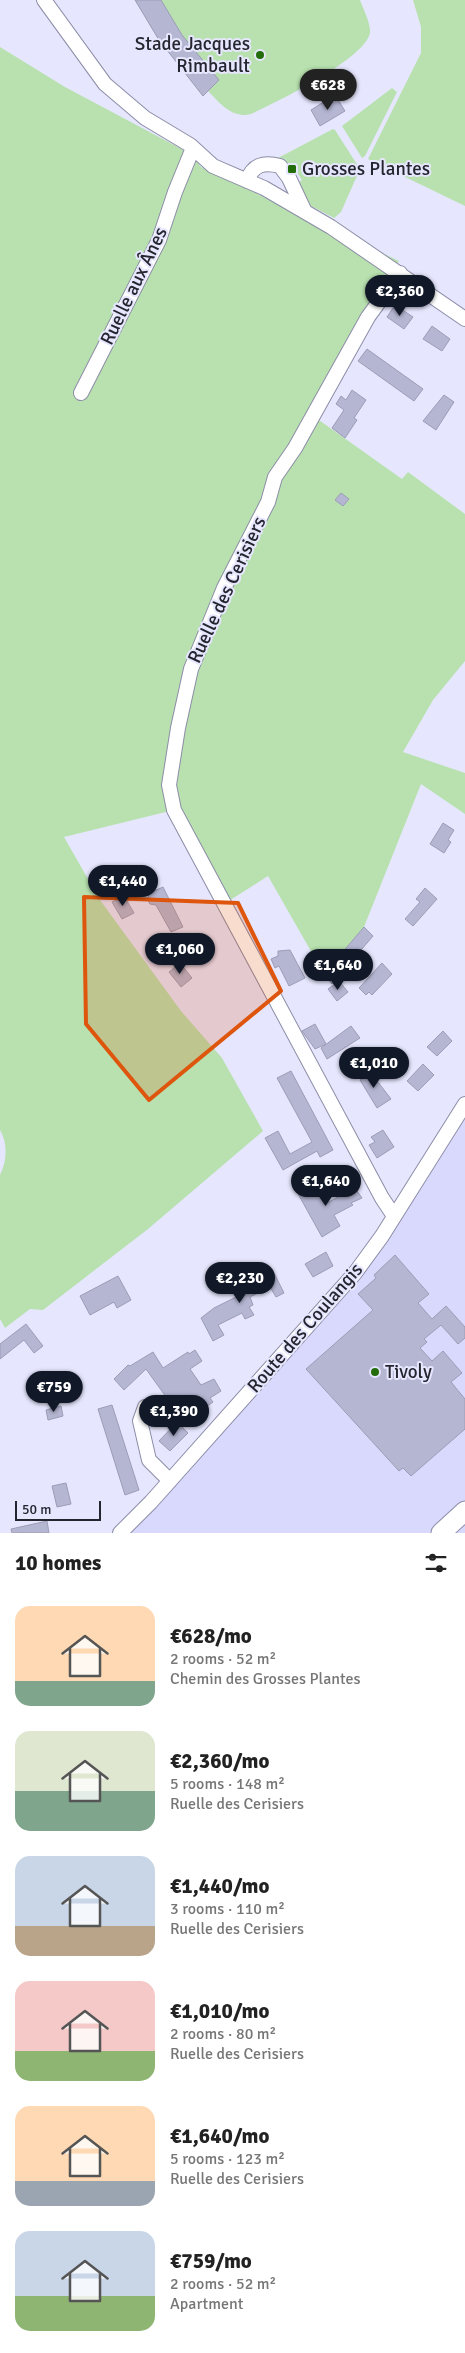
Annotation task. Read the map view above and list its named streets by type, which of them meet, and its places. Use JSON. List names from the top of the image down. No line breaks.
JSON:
{"streets":{"street":["Ruelle aux Ânes","Ruelle des Cerisiers","Route des Coulangis"]},"crossings":[["Ruelle des Cerisiers","Route des Coulangis"]],"places":{"other":["Stade Jacques Rimbault","Tivoly"],"transit":["Grosses Plantes"]},"scale_bar":"50 m","page":{"price":["€628","€2,360","€1,440","€1,060","€1,640","€1,010","€1,640","€2,230","€759","€1,390"],"scale":"50 m","heading":"10 homes","list":[{"name":"€628/mo","note":"2 rooms · 52 m² · Chemin des Grosses Plantes"},{"name":"€2,360/mo","note":"5 rooms · 148 m² · Ruelle des Cerisiers"},{"name":"€1,440/mo","note":"3 rooms · 110 m² · Ruelle des Cerisiers"},{"name":"€1,010/mo","note":"2 rooms · 80 m² · Ruelle des Cerisiers"},{"name":"€1,640/mo","note":"5 rooms · 123 m² · Ruelle des Cerisiers"},{"name":"€759/mo","note":"2 rooms · 52 m² · Apartment"}]}}
